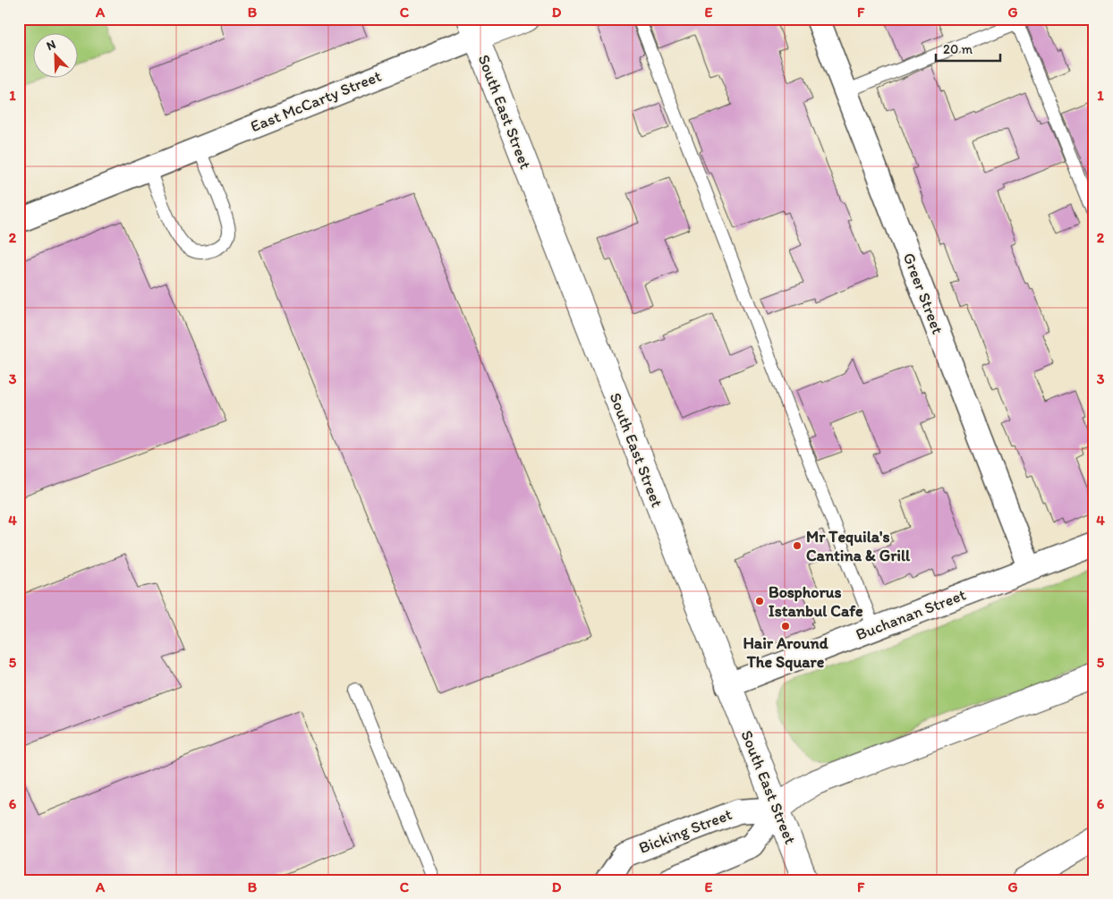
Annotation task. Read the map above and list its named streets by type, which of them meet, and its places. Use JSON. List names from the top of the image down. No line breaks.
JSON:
{"streets":{"main road":["East McCarty Street","South East Street"],"street":["Greer Street","Buchanan Street","Bicking Street"]},"crossings":[["East McCarty Street","South East Street"],["South East Street","Buchanan Street"],["South East Street","Bicking Street"],["Greer Street","Buchanan Street"]],"places":["Mr Tequila's Cantina & Grill","Bosphorus Istanbul Cafe","Hair Around The Square"],"scale_bar":"20 m","north":"top left","grid":{"columns":["A","B","C","D","E","F","G"],"rows":["1","2","3","4","5","6"]}}
